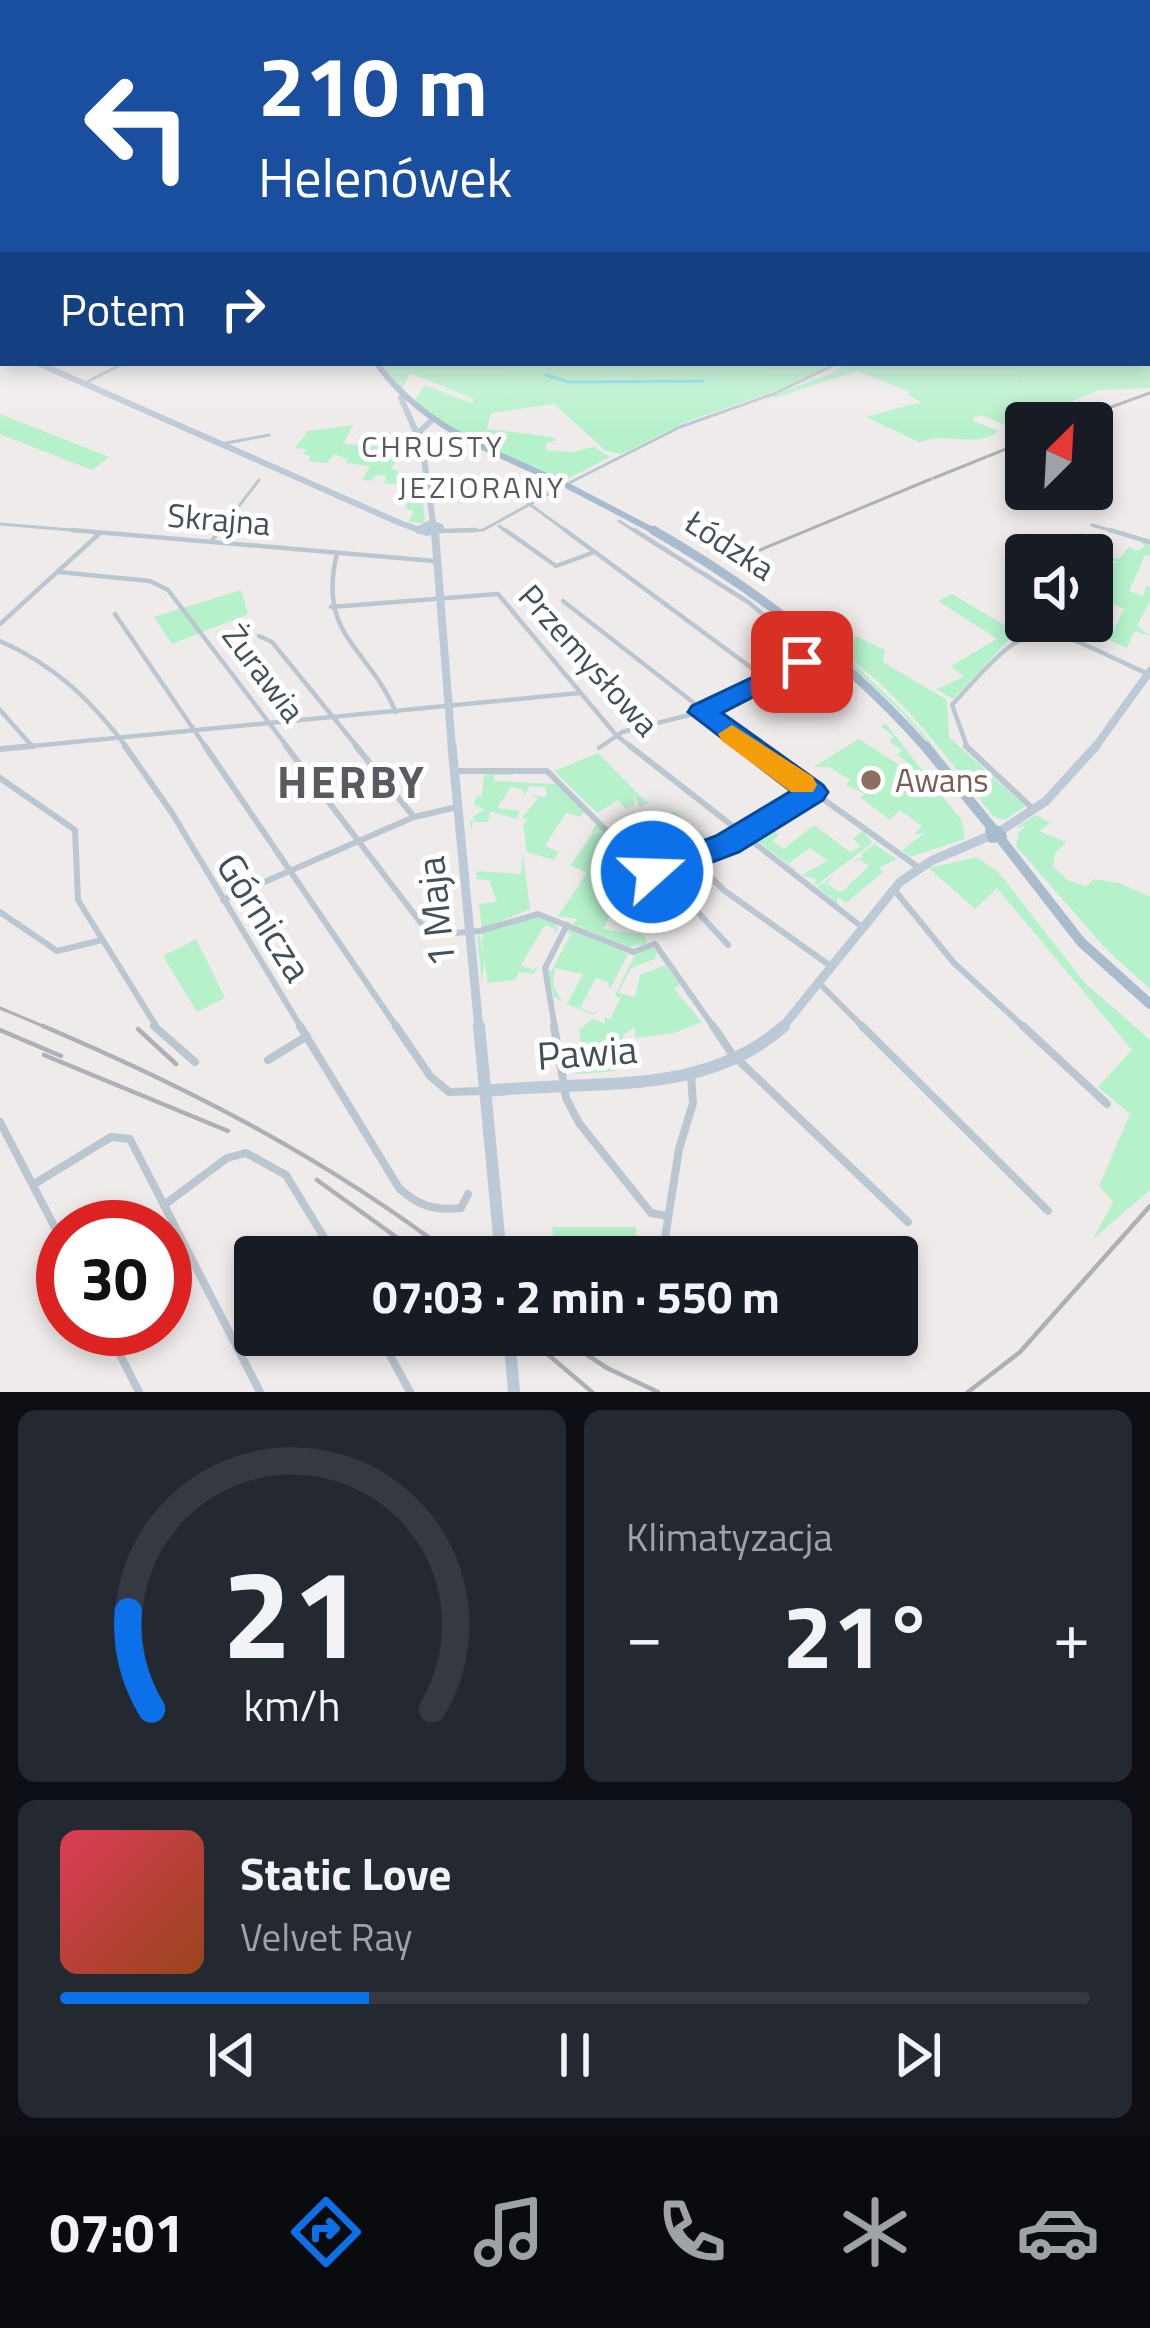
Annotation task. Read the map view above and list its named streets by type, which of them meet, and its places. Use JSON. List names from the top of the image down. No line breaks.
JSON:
{"streets":{"main road":["Łódzka"],"street":["Skrajna","Przemysłowa","Żurawia","1 Maja","Górnicza","Pawia"]},"crossings":[["Skrajna","1 Maja"],["Łódzka","1 Maja"],["Łódzka","Pawia"],["Przemysłowa","1 Maja"],["Przemysłowa","Pawia"],["Żurawia","1 Maja"],["1 Maja","Pawia"]],"districts":["CHRUSTY","JEZIORANY","HERBY"],"places":["Awans"],"north":"top right","page":{"turn":["210 m","Helenówek"],"then":"Potem","limit":"30","trip":"07:03 · 2 min · 550 m","tile":"Klimatyzacja","heat":["−","21°","+"],"song":["Static Love","Velvet Ray"],"tabs":"07:01","gauge":["21","km/h"]}}
